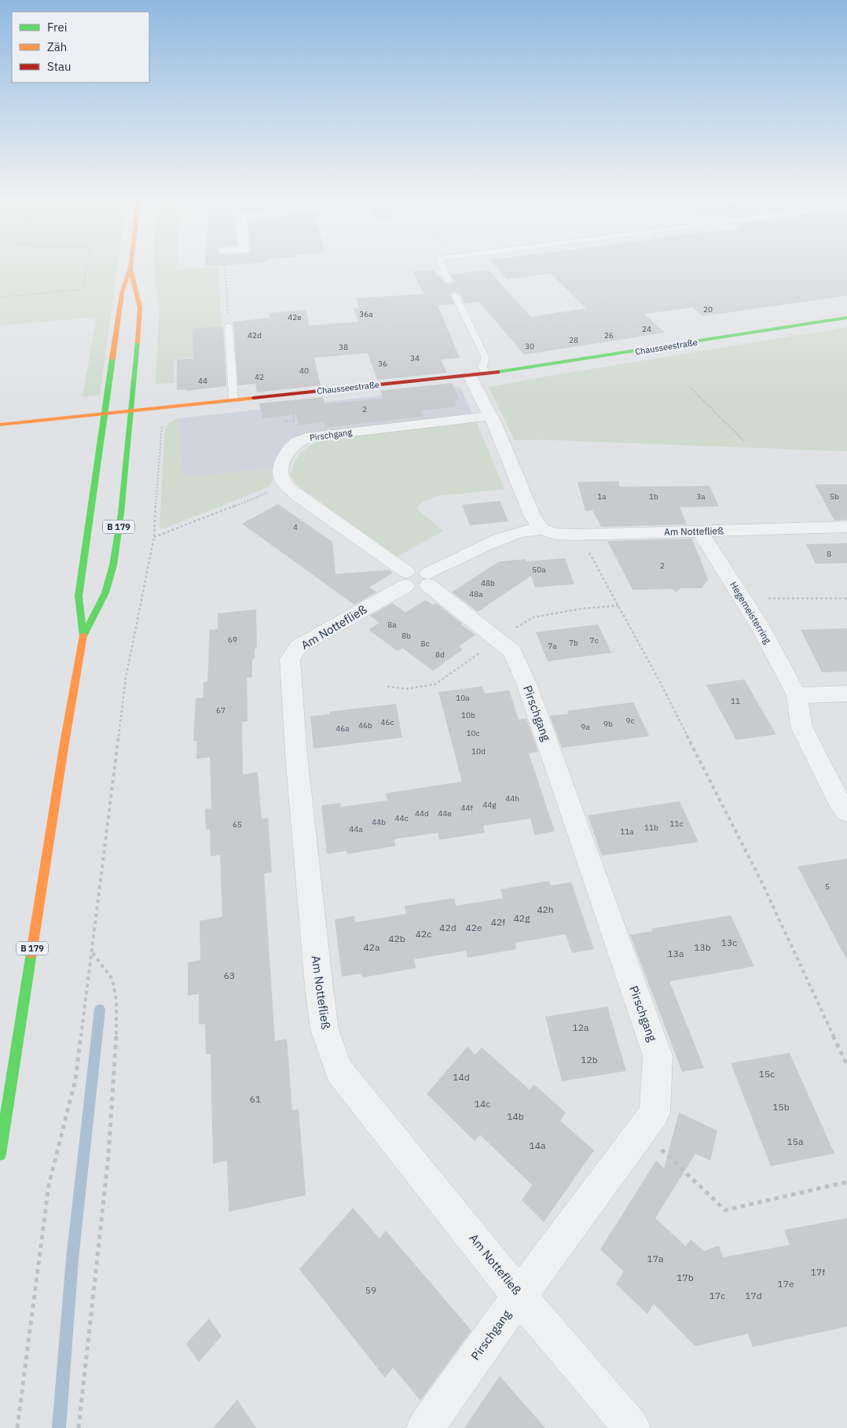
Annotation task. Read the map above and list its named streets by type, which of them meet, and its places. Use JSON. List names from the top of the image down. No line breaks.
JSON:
{"streets":{"main road":["Chausseestraße","B 179"],"street":["Pirschgang","Am Nottefließ","Hegemeisterring"]},"crossings":[["Chausseestraße","B 179"],["Pirschgang","Am Nottefließ"],["Am Nottefließ","Hegemeisterring"]],"house_numbers":["20","36a","42e","24","42d","26","28","30","38","34","36","40","42","44","2","1a","1b","3a","5b","4","8","2","50a","48b","48a","8a","8b","69","7c","7b","8c","7a","8d","10a","11","67","10b","9c","46c","9b","46b","9a","46a","10c","10d","44h","44g","44f","44d","44e","44c","44b","11c","65","11b","44a","11a","5","42h","42g","42f","42d","42e","42c","42b","13c","42a","13b","13a","63","12a","12b","15c","14d","61","14c","15b","14b","15a","14a","17a","17f","17b","17e","59","17c","17d"],"legend":["Frei","Zäh","Stau"]}
